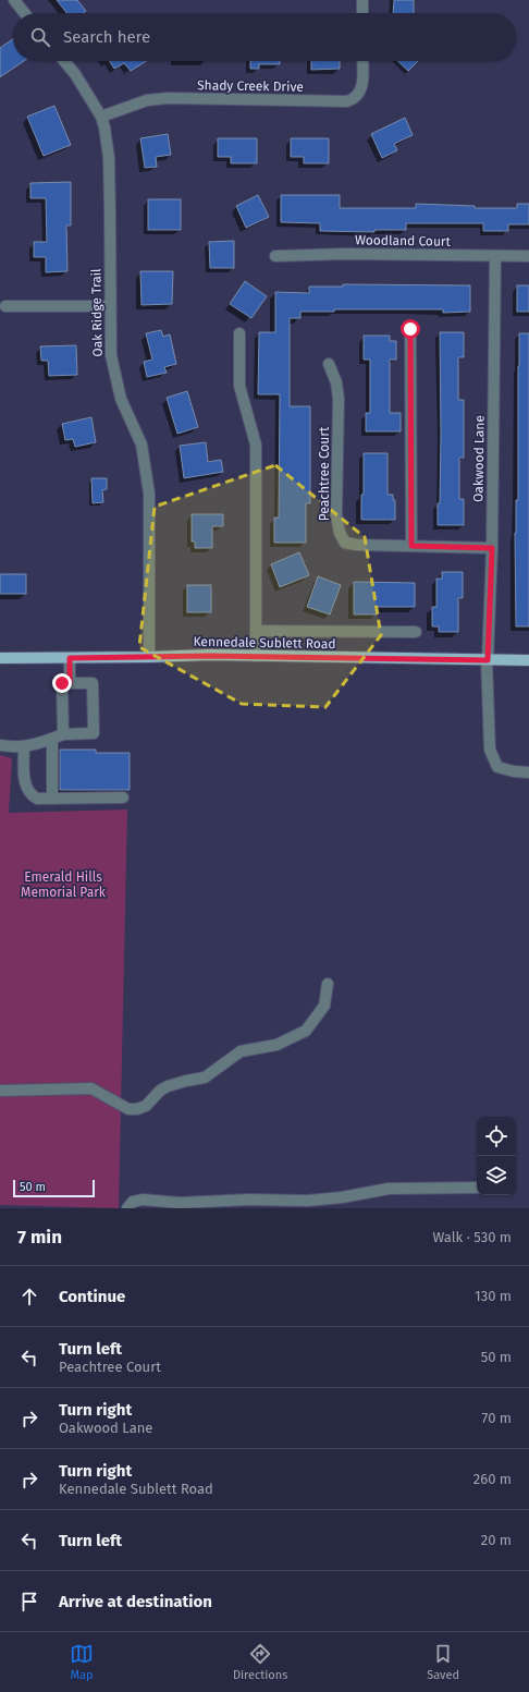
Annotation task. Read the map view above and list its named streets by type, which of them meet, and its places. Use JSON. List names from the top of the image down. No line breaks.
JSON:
{"streets":{"main road":["Kennedale Sublett Road"],"street":["Shady Creek Drive","Woodland Court","Oak Ridge Trail","Oakwood Lane","Peachtree Court"]},"crossings":[["Shady Creek Drive","Oak Ridge Trail"],["Woodland Court","Oakwood Lane"],["Oak Ridge Trail","Kennedale Sublett Road"],["Oakwood Lane","Peachtree Court"],["Oakwood Lane","Kennedale Sublett Road"]],"parks":["Emerald Hills Memorial Park"],"scale_bar":"50 m","page":{"search":"Search here","scale":"50 m","heading":["7 min","Walk · 530 m"],"list":[["Continue","130 m"],["Turn left","Peachtree Court","50 m"],["Turn right","Oakwood Lane","70 m"],["Turn right","Kennedale Sublett Road","260 m"],["Turn left","20 m"],"Arrive at destination"],"nav":["Map","Directions","Saved"]}}
